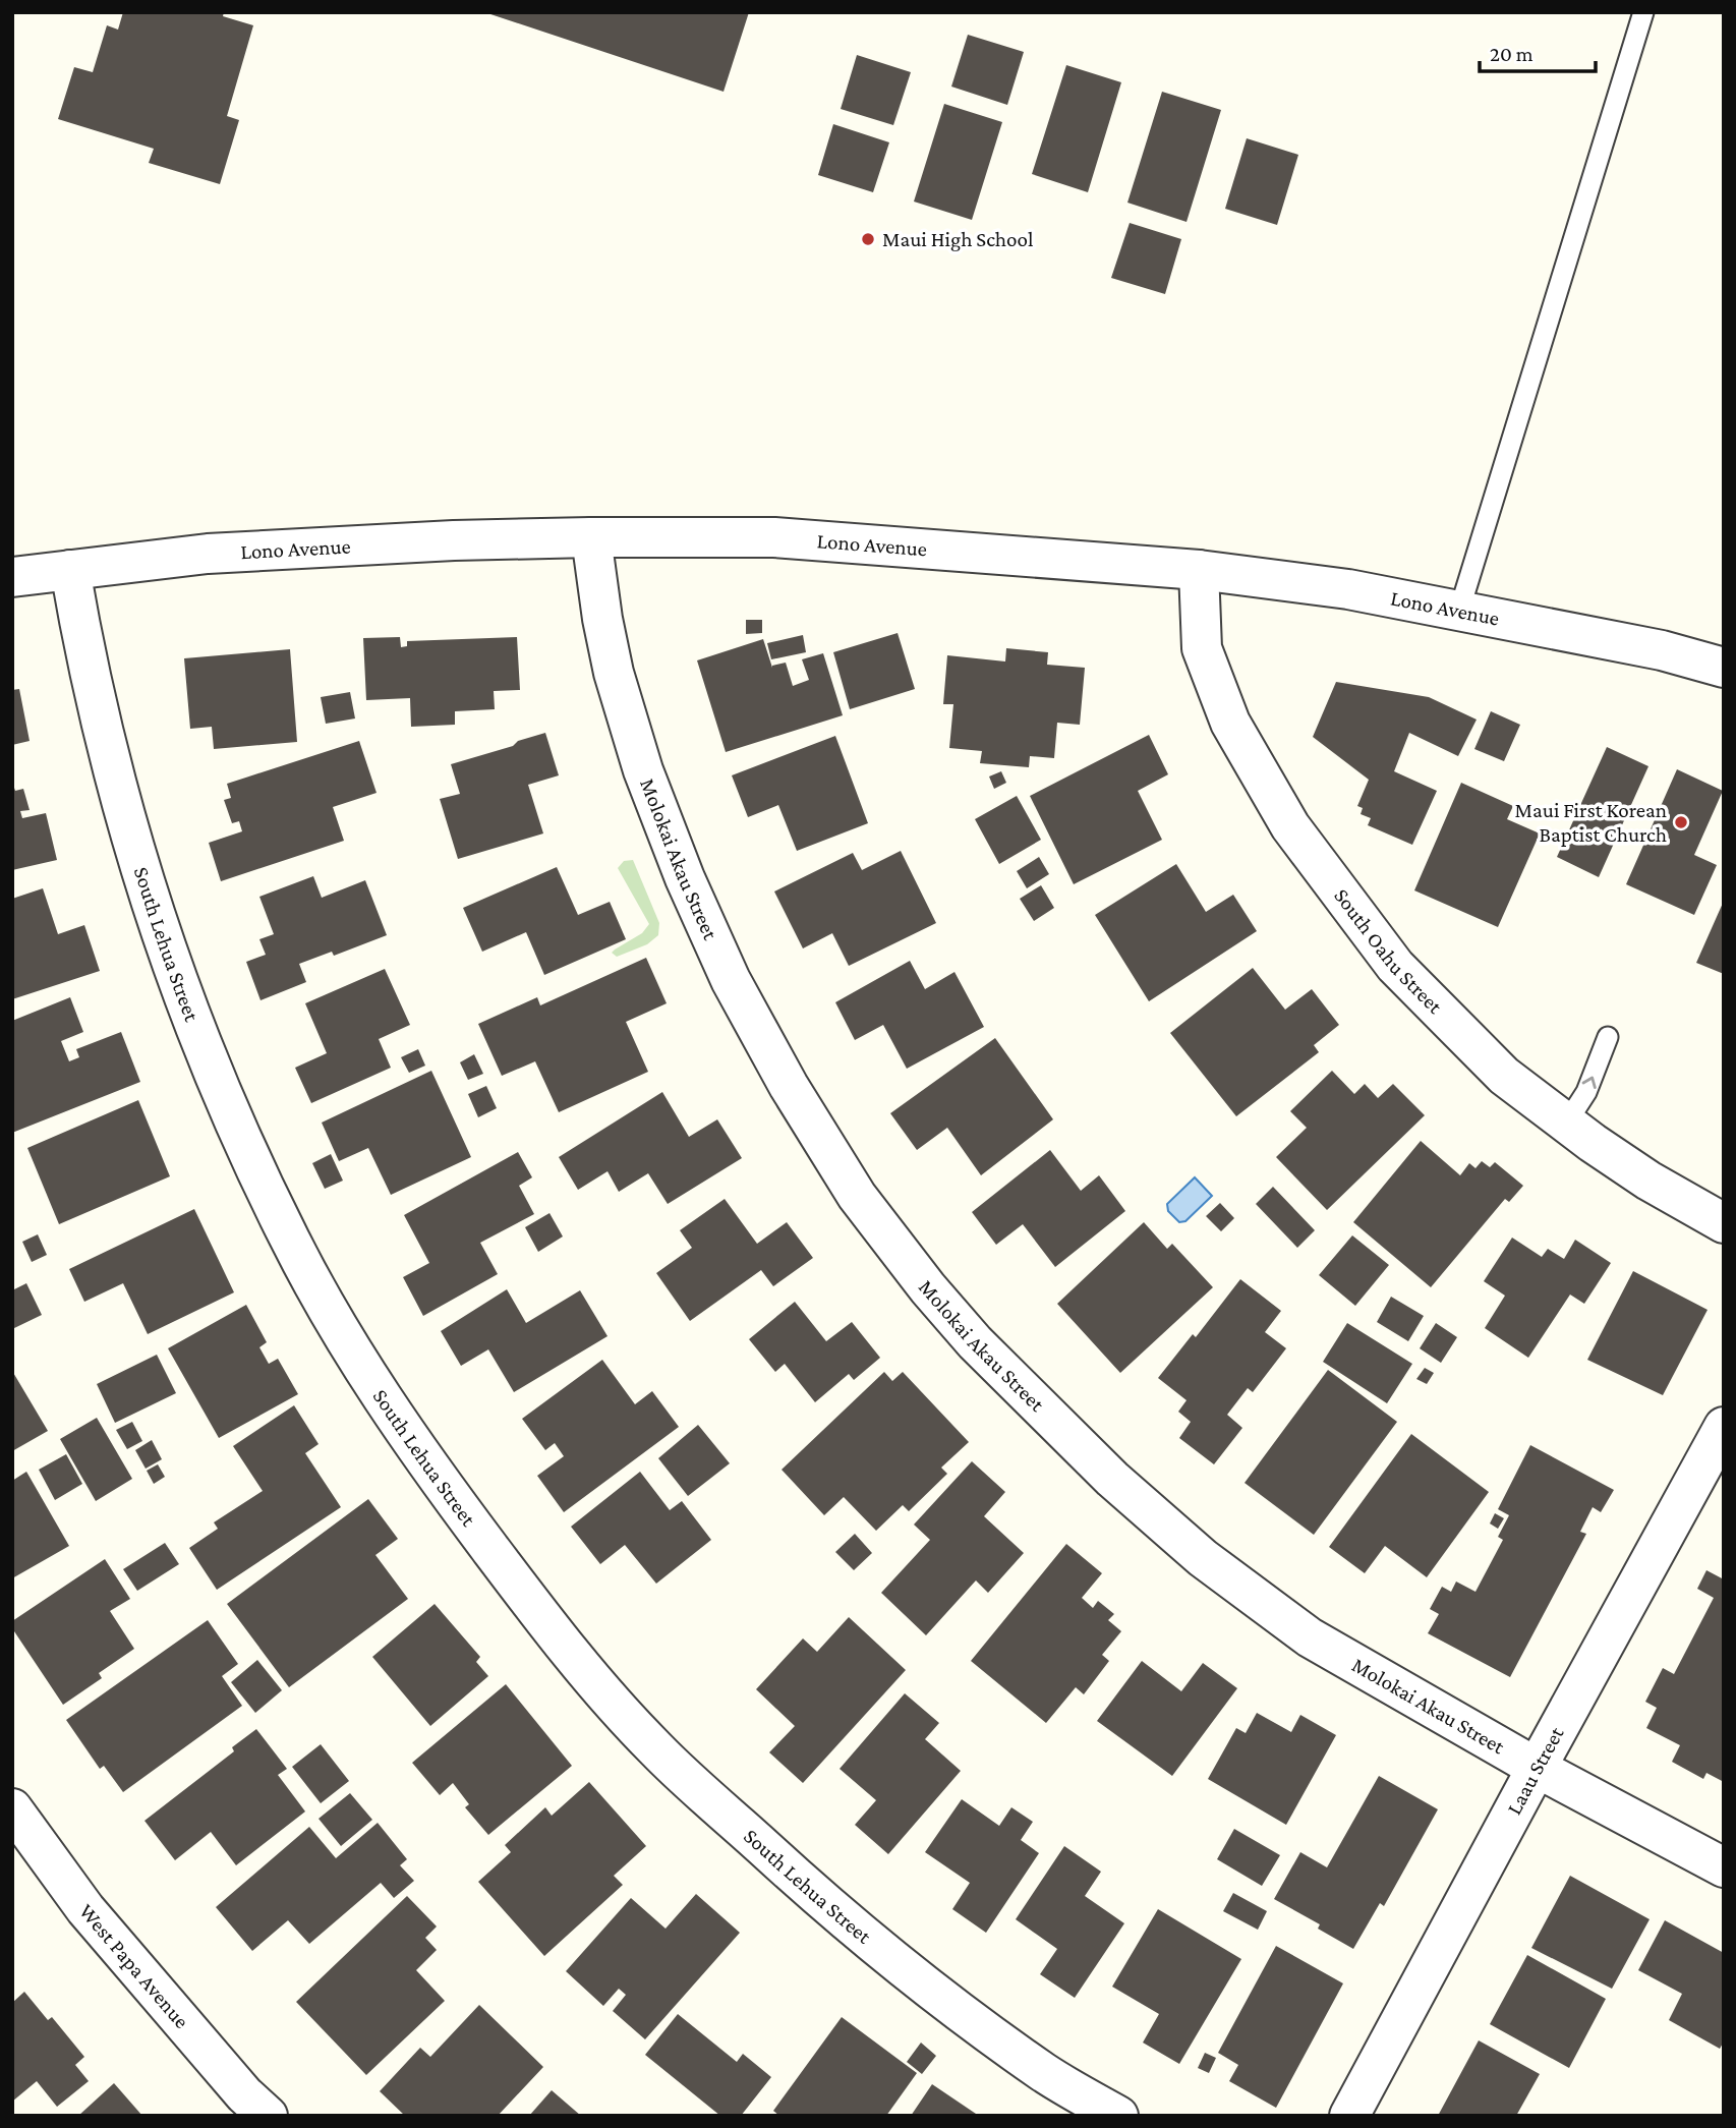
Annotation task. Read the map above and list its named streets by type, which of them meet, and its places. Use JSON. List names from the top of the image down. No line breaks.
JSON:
{"streets":{"street":["Lono Avenue","Molokai Akau Street","South Lehua Street","South Oahu Street","Laau Street","West Papa Avenue"]},"crossings":[["Lono Avenue","Molokai Akau Street"],["Lono Avenue","South Lehua Street"],["Lono Avenue","South Oahu Street"],["Molokai Akau Street","Laau Street"]],"places":["Maui High School","Maui First Korean Baptist Church"],"scale_bar":"20 m"}
